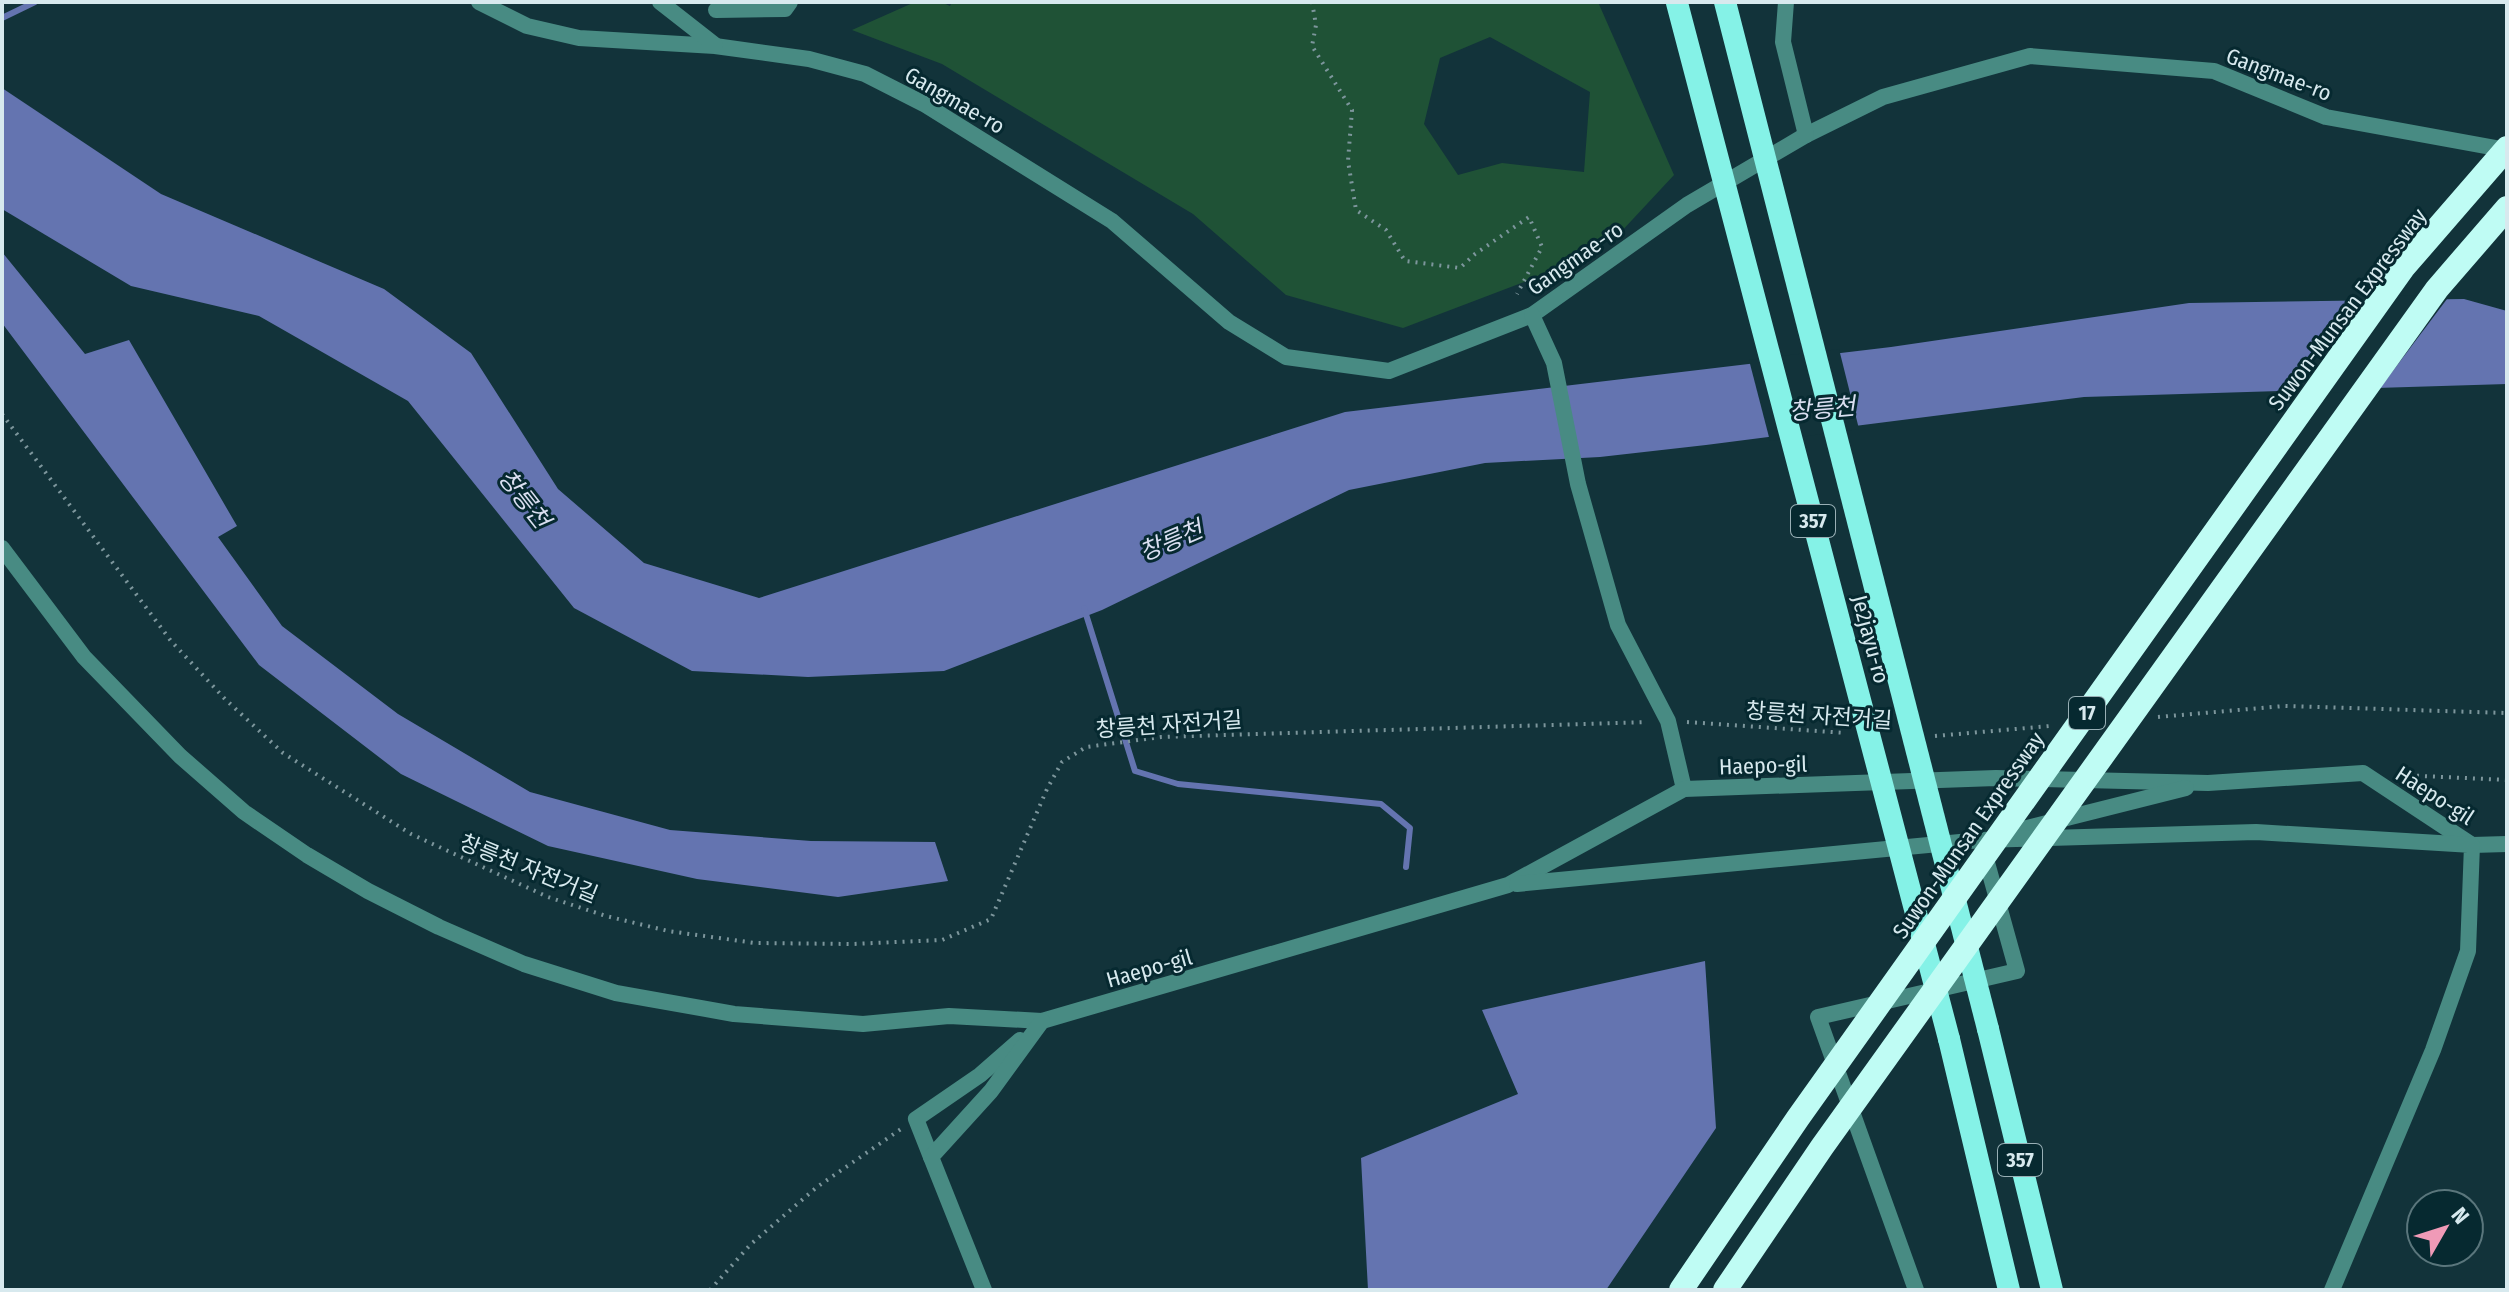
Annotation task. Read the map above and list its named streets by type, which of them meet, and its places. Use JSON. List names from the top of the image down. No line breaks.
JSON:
{"streets":{"highway":["Suwon-Munsan Expressway","357","Je2jayu-ro","17"],"street":["Gangmae-ro","Haepo-gil"],"path":["창릉천 자전거길"]},"crossings":[["Gangmae-ro","Suwon-Munsan Expressway"]],"water":["창릉천"],"north":"top right"}
